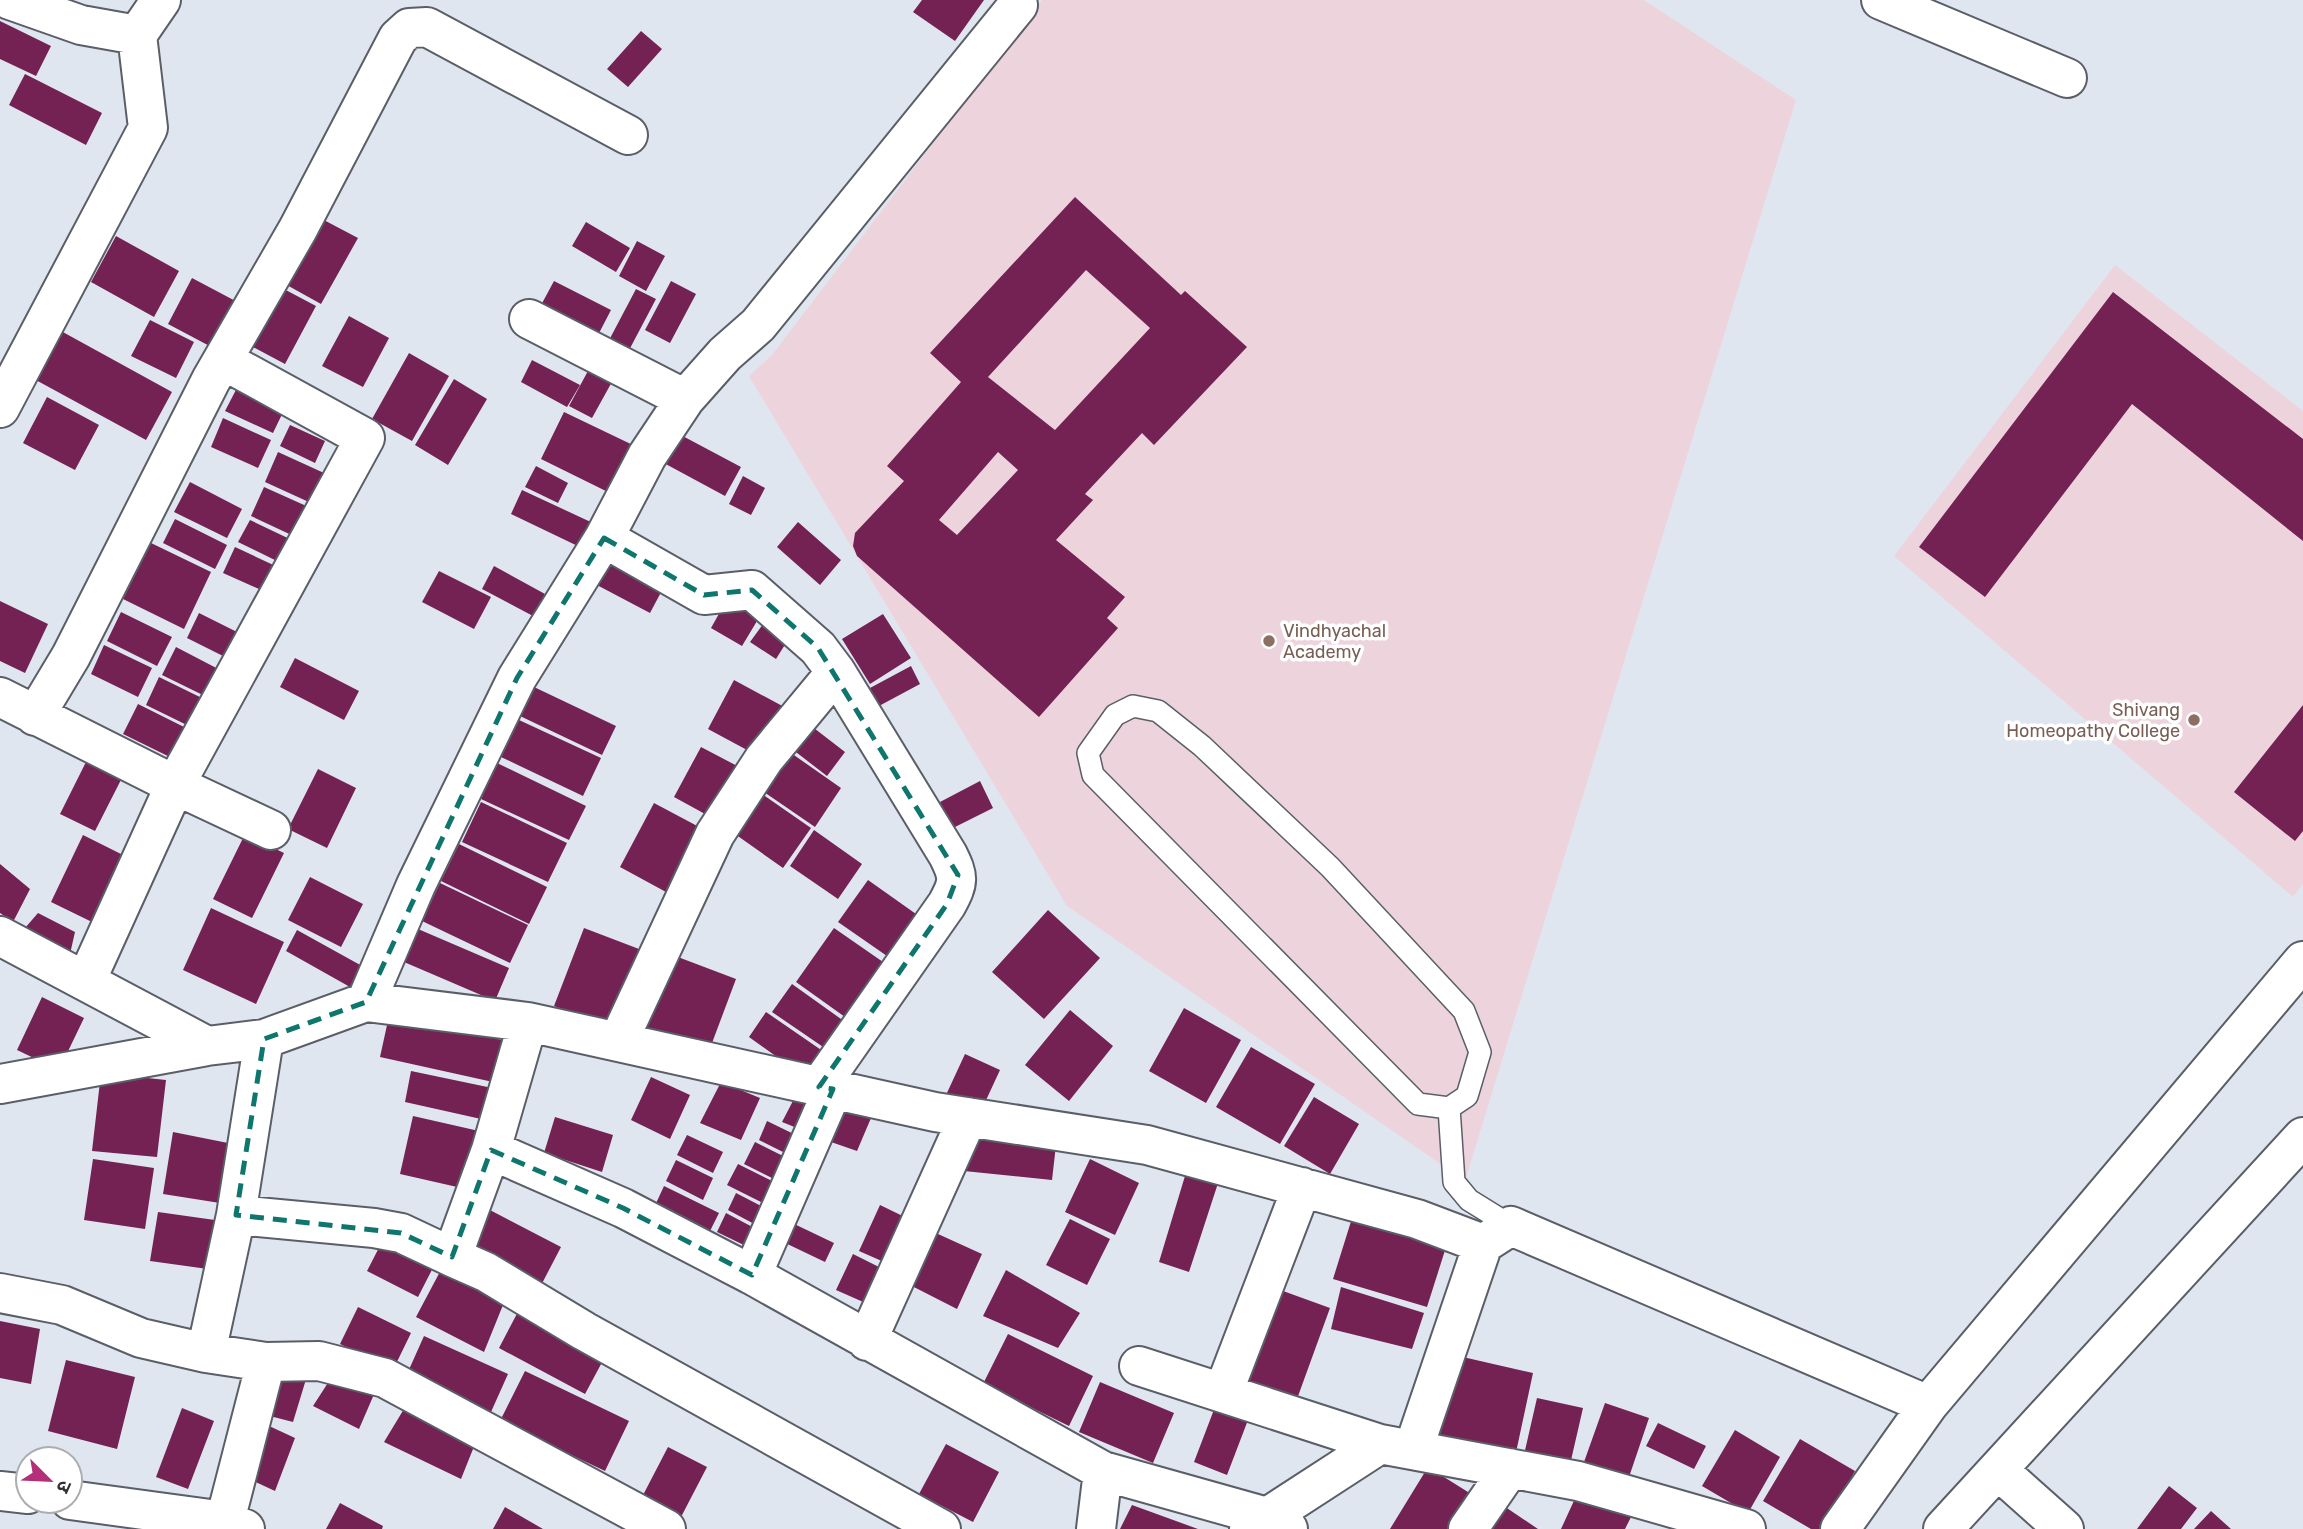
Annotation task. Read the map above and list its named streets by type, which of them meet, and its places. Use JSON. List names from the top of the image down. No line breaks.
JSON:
{"places":["Vindhyachal Academy","Shivang Homeopathy College"],"north":"bottom right"}
